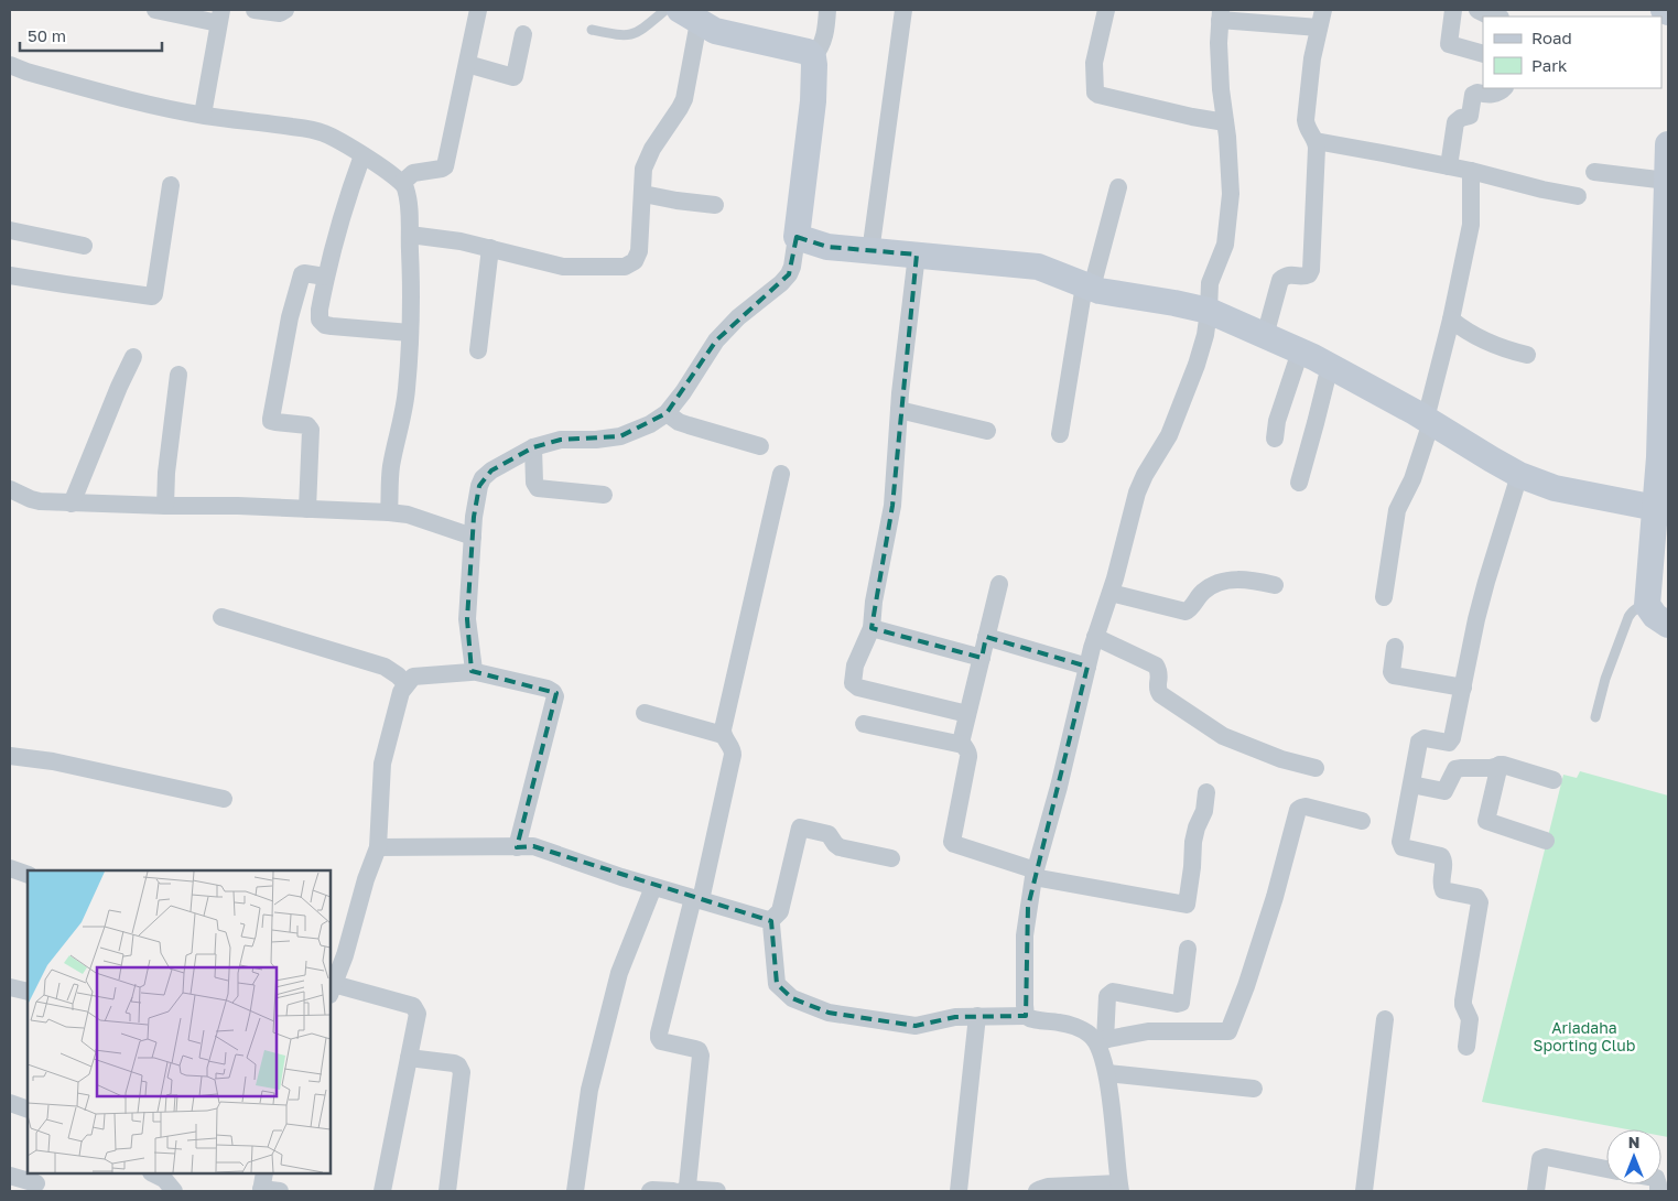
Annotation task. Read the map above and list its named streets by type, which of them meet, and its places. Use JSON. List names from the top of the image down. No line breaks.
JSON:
{"parks":["Ariadaha Sporting Club"],"legend":["Road","Park"],"scale_bar":"50 m","north":"top"}
